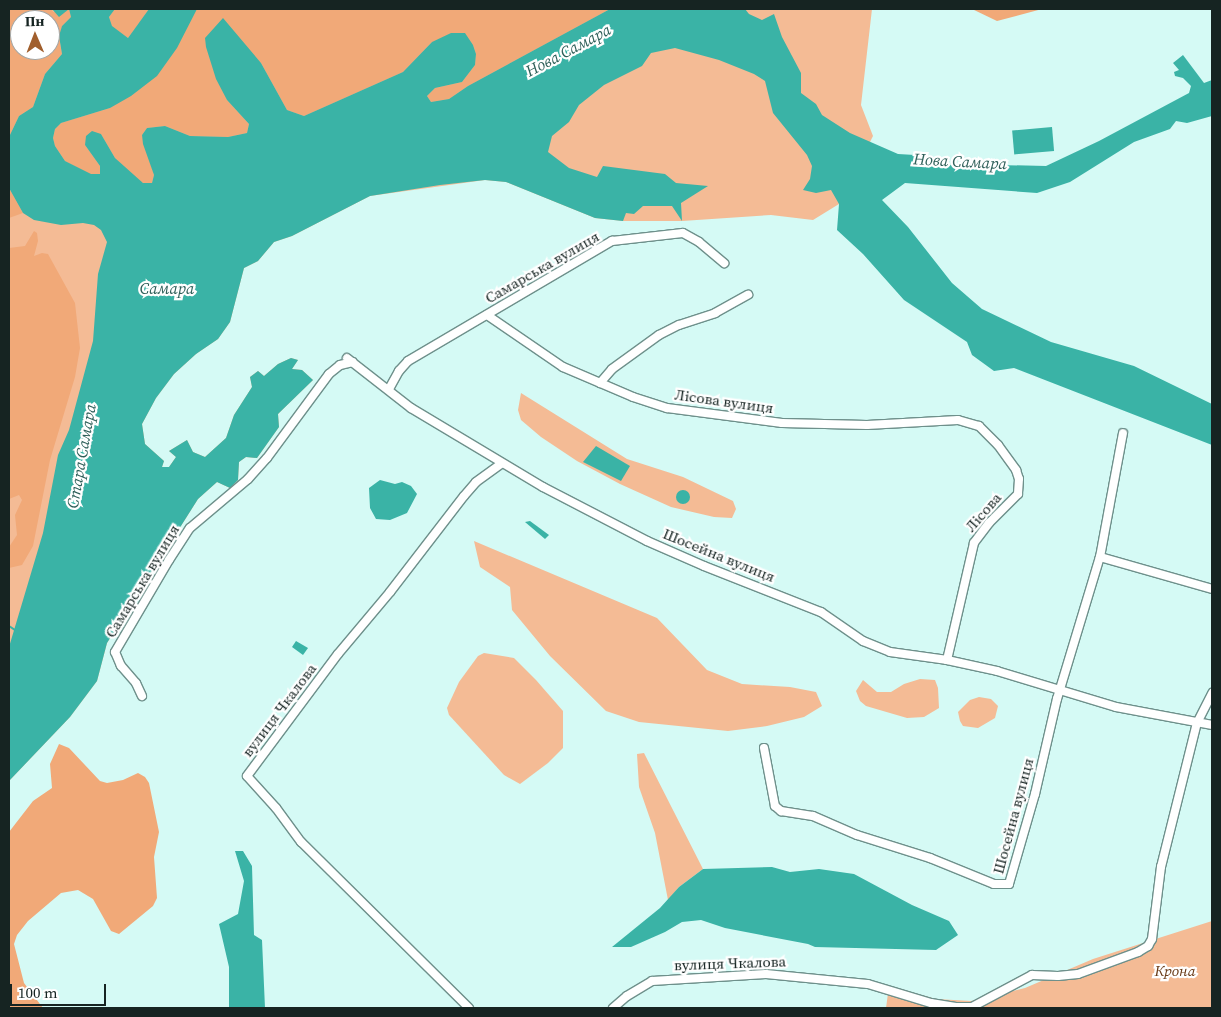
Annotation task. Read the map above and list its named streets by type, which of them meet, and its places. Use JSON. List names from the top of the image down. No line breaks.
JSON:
{"streets":{"street":["Самарська вулиця","Лісова вулиця","Лісова","Шосейна вулиця","вулиця Чкалова"]},"crossings":[["Самарська вулиця","Лісова вулиця"],["Самарська вулиця","Шосейна вулиця"],["Лісова вулиця","Лісова"],["Лісова","Шосейна вулиця"],["Шосейна вулиця","вулиця Чкалова"]],"water":["Нова Самара","Самара","Стара Самара"],"parks":["Крона"],"scale_bar":"100 m","north":"top"}
